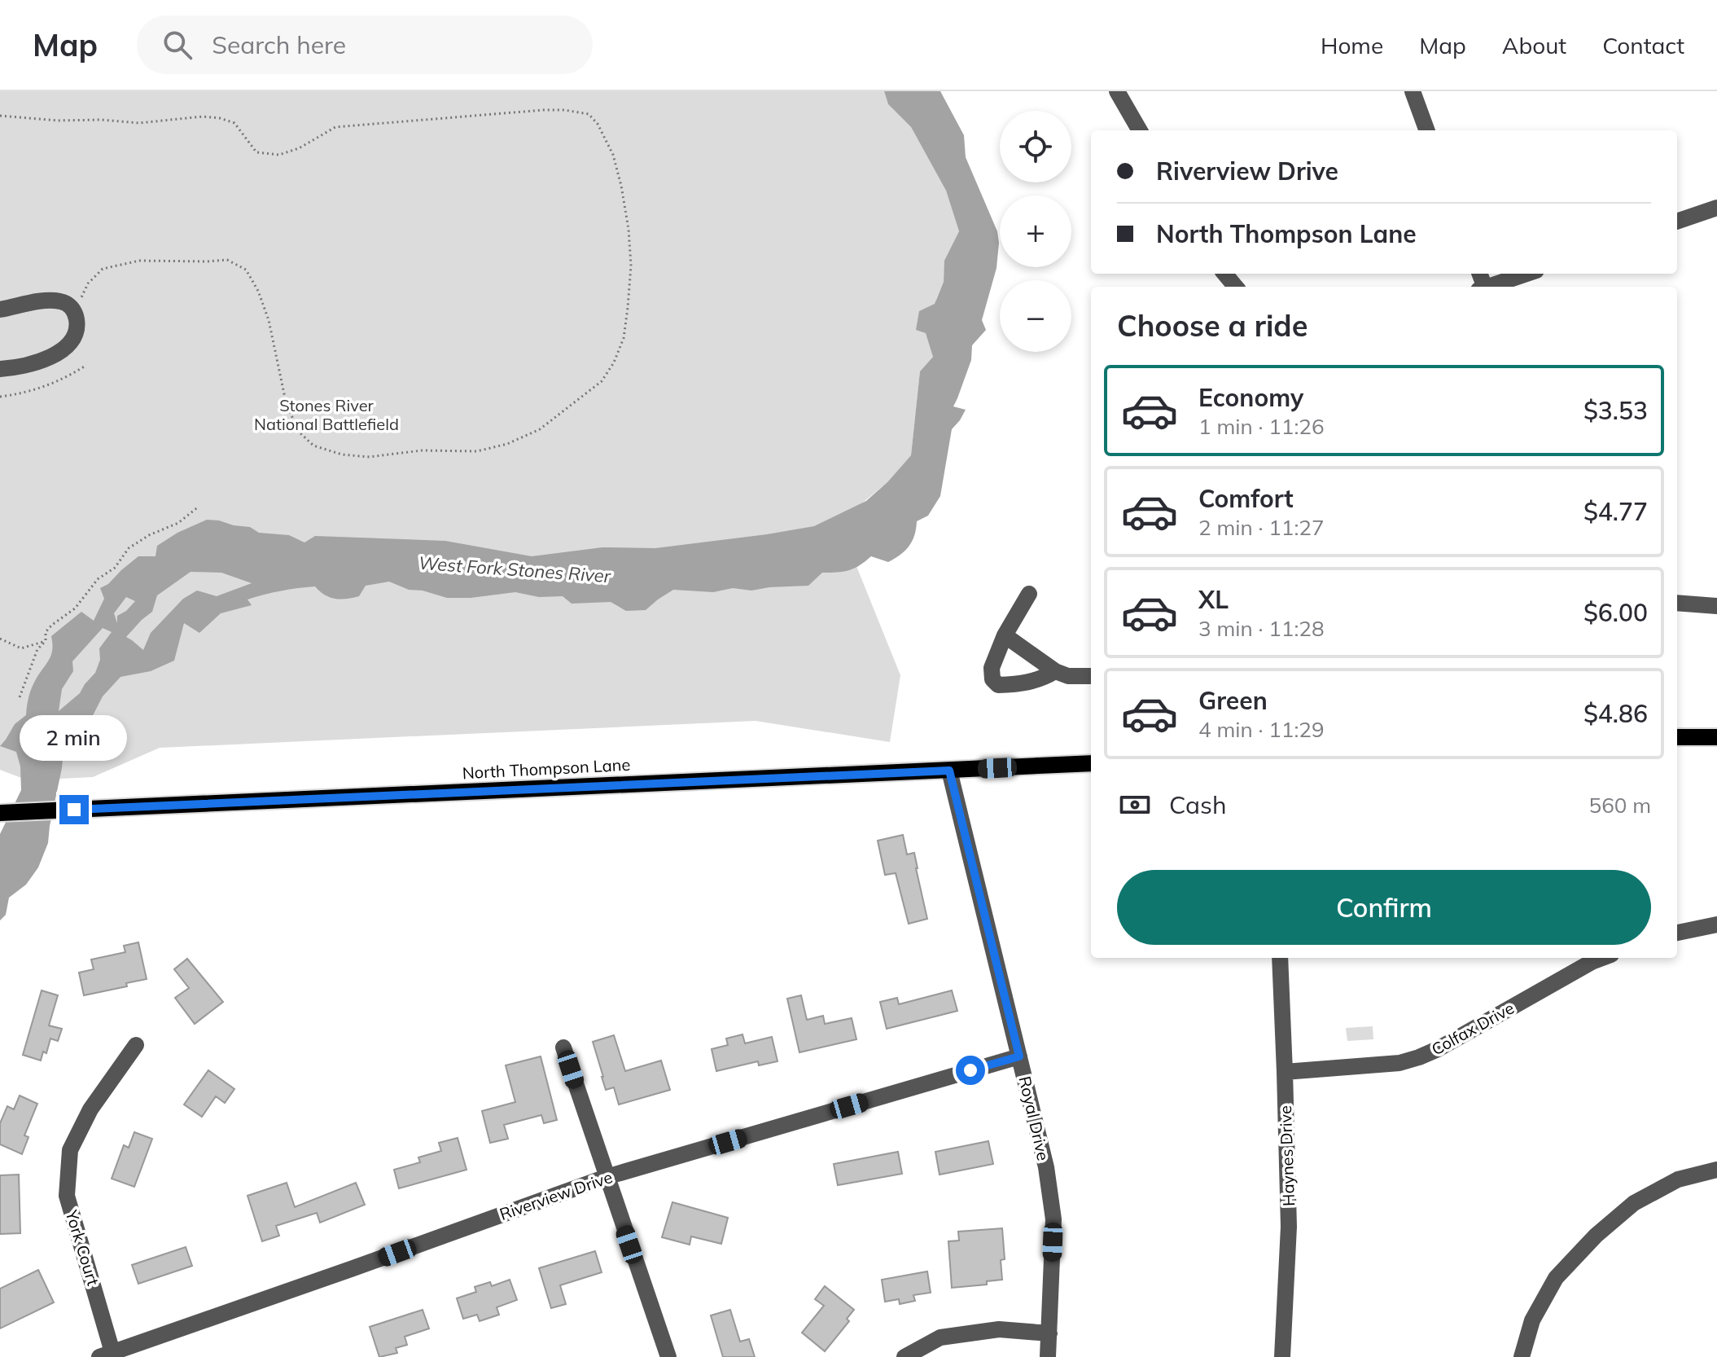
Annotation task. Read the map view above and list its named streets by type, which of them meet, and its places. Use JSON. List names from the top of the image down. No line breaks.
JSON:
{"streets":{"main road":["North Thompson Lane"],"street":["Colfax Drive","Royal Drive","Haynes Drive","Riverview Drive","York Court"]},"crossings":[["North Thompson Lane","Royal Drive"],["Colfax Drive","Haynes Drive"],["Royal Drive","Riverview Drive"],["Riverview Drive","York Court"]],"water":["West Fork Stones River"],"parks":["Stones River National Battlefield"],"page":{"header":"Map","search":"Search here","nav":["Home","Map","About","Contact"],"map_buttons":["+","−"],"banner":["Riverview Drive","North Thompson Lane"],"heading":"Choose a ride","list":[{"name":"Economy","note":"1 min · 11:26","value":"$3.53"},{"name":"Comfort","note":"2 min · 11:27","value":"$4.77"},{"name":"XL","note":"3 min · 11:28","value":"$6.00"},{"name":"Green","note":"4 min · 11:29","value":"$4.86"}],"bubble":"2 min","pay":["Cash","560 m"],"buttons":"Confirm"}}
